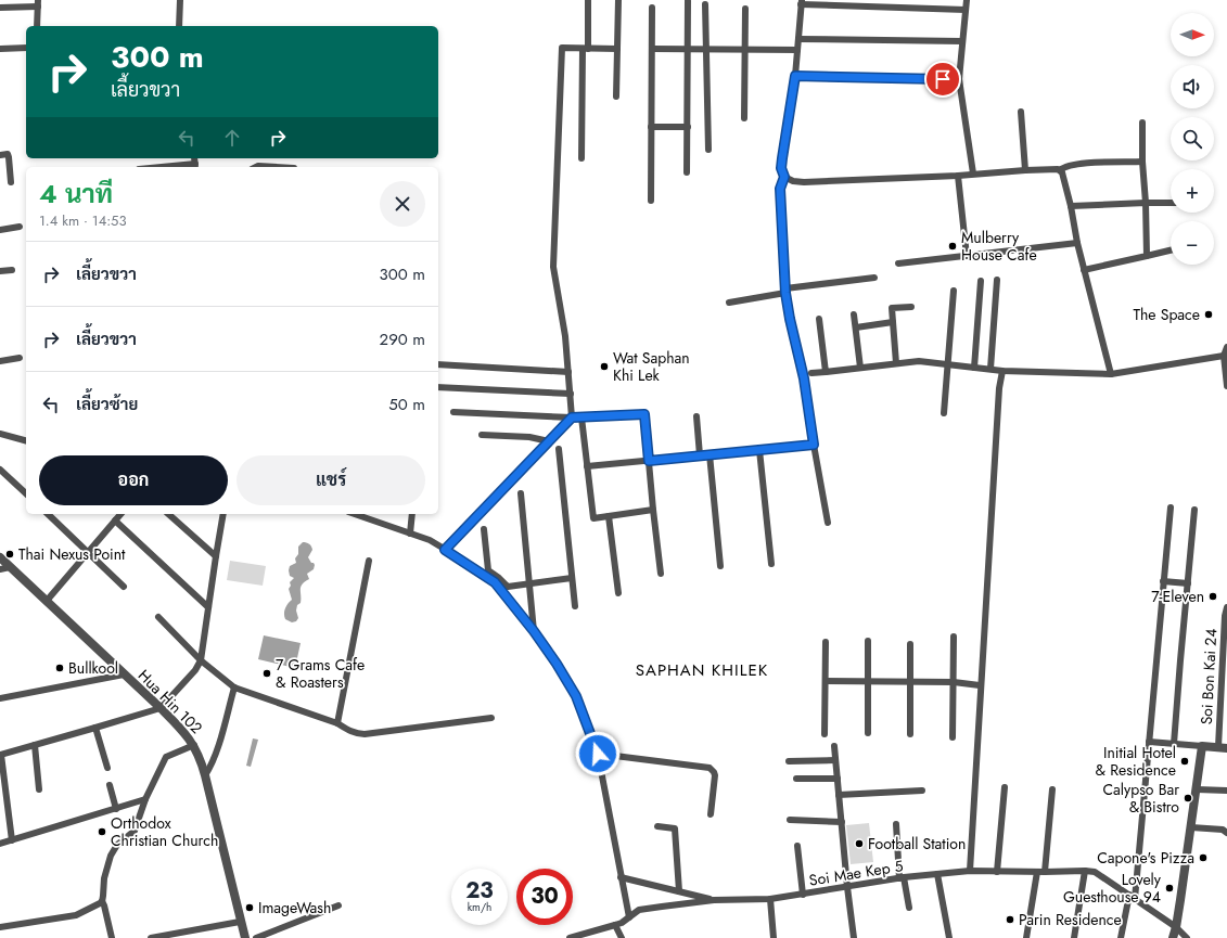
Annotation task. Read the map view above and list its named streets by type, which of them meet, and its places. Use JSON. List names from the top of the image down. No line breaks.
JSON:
{"streets":{"street":["Soi Bon Kai 24","Hua Hin 102","Soi Mae Kep 5"]},"districts":["SAPHAN KHILEK"],"places":["Mulberry House Cafe","The Space","Wat Saphan Khi Lek","Thai Nexus Point","7-Eleven","Bullkool","7 Grams Cafe & Roasters","Initial Hotel & Residence","Calypso Bar & Bistro","Orthodox Christian Church","Football Station","Capone's Pizza","Lovely Guesthouse 94","ImageWash","Parin Residence"],"north":"right","page":{"map_buttons":["+","−"],"turn":["300 m","เลี้ยวขวา"],"heading":["4 นาที","1.4 km · 14:53"],"list":[{"name":"เลี้ยวขวา","value":"300 m"},{"name":"เลี้ยวขวา","value":"290 m"},{"name":"เลี้ยวซ้าย","value":"50 m"}],"buttons":["ออก","แชร์"],"speed":"23 km/h","limit":"30"}}
